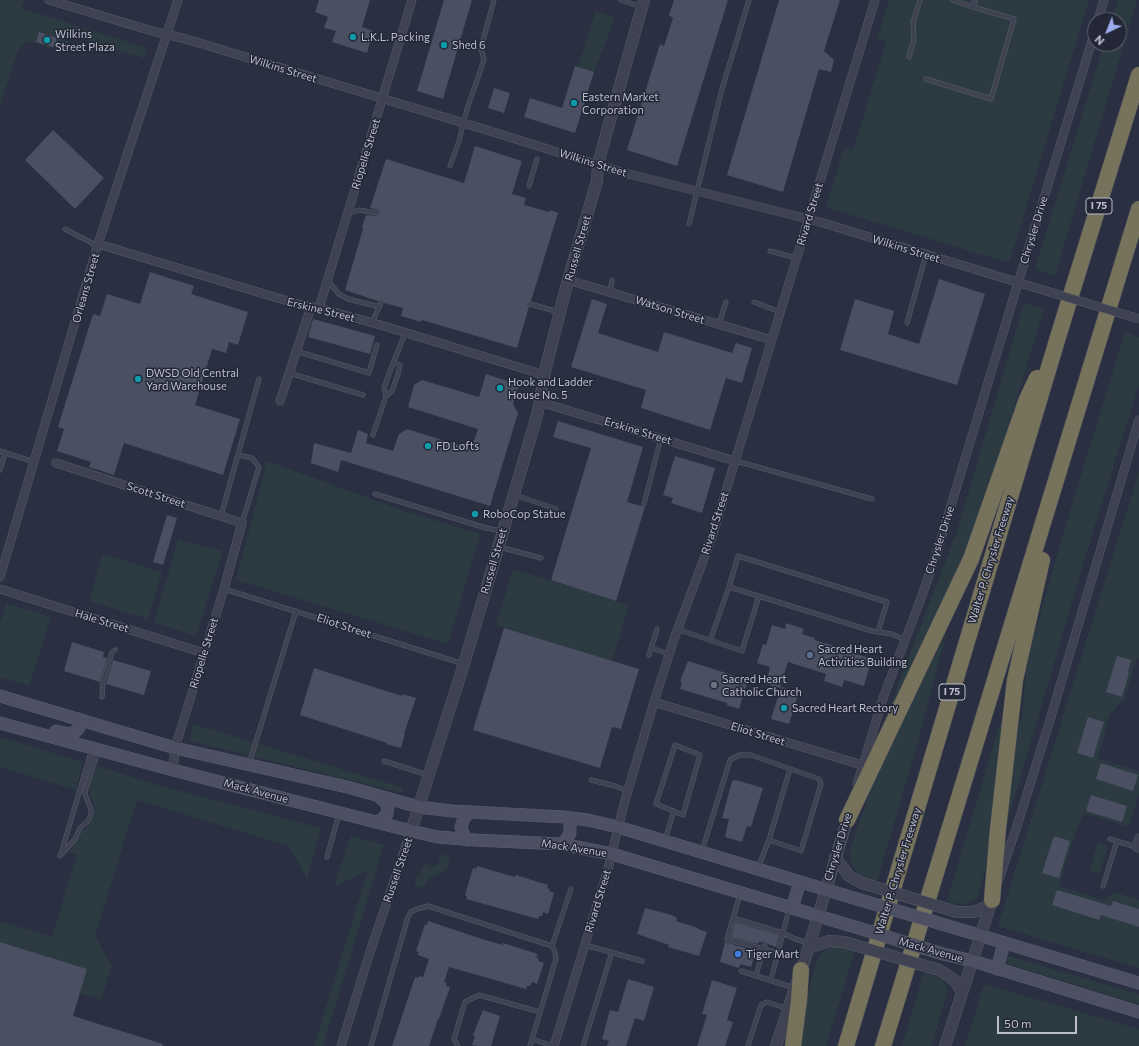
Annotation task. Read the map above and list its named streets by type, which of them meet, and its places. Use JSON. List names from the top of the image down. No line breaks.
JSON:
{"streets":{"highway":["I 75","Walter P. Chrysler Freeway"],"main road":["Mack Avenue"],"street":["Wilkins Street","Riopelle Street","Rivard Street","Chrysler Drive","Russell Street","Orleans Street","Erskine Street","Watson Street","Scott Street","Hale Street","Eliot Street"]},"crossings":[["Wilkins Street","Riopelle Street"],["Wilkins Street","Rivard Street"],["Wilkins Street","Chrysler Drive"],["Wilkins Street","Russell Street"],["Wilkins Street","Orleans Street"],["Riopelle Street","Erskine Street"],["Riopelle Street","Scott Street"],["Riopelle Street","Hale Street"],["Riopelle Street","Eliot Street"],["Riopelle Street","Mack Avenue"],["Rivard Street","Erskine Street"],["Rivard Street","Watson Street"],["Rivard Street","Eliot Street"],["Rivard Street","Mack Avenue"],["Chrysler Drive","Eliot Street"],["Chrysler Drive","Mack Avenue"],["Russell Street","Erskine Street"],["Russell Street","Watson Street"],["Russell Street","Eliot Street"],["Russell Street","Mack Avenue"],["Orleans Street","Erskine Street"]],"places":["L.K.L. Packing","Wilkins Street Plaza","Shed 6","Eastern Market Corporation","DWSD Old Central Yard Warehouse","Hook and Ladder House No. 5","FD Lofts","RoboCop Statue","Sacred Heart Activities Building","Sacred Heart Catholic Church","Sacred Heart Rectory","Tiger Mart"],"scale_bar":"50 m","north":"bottom left"}
